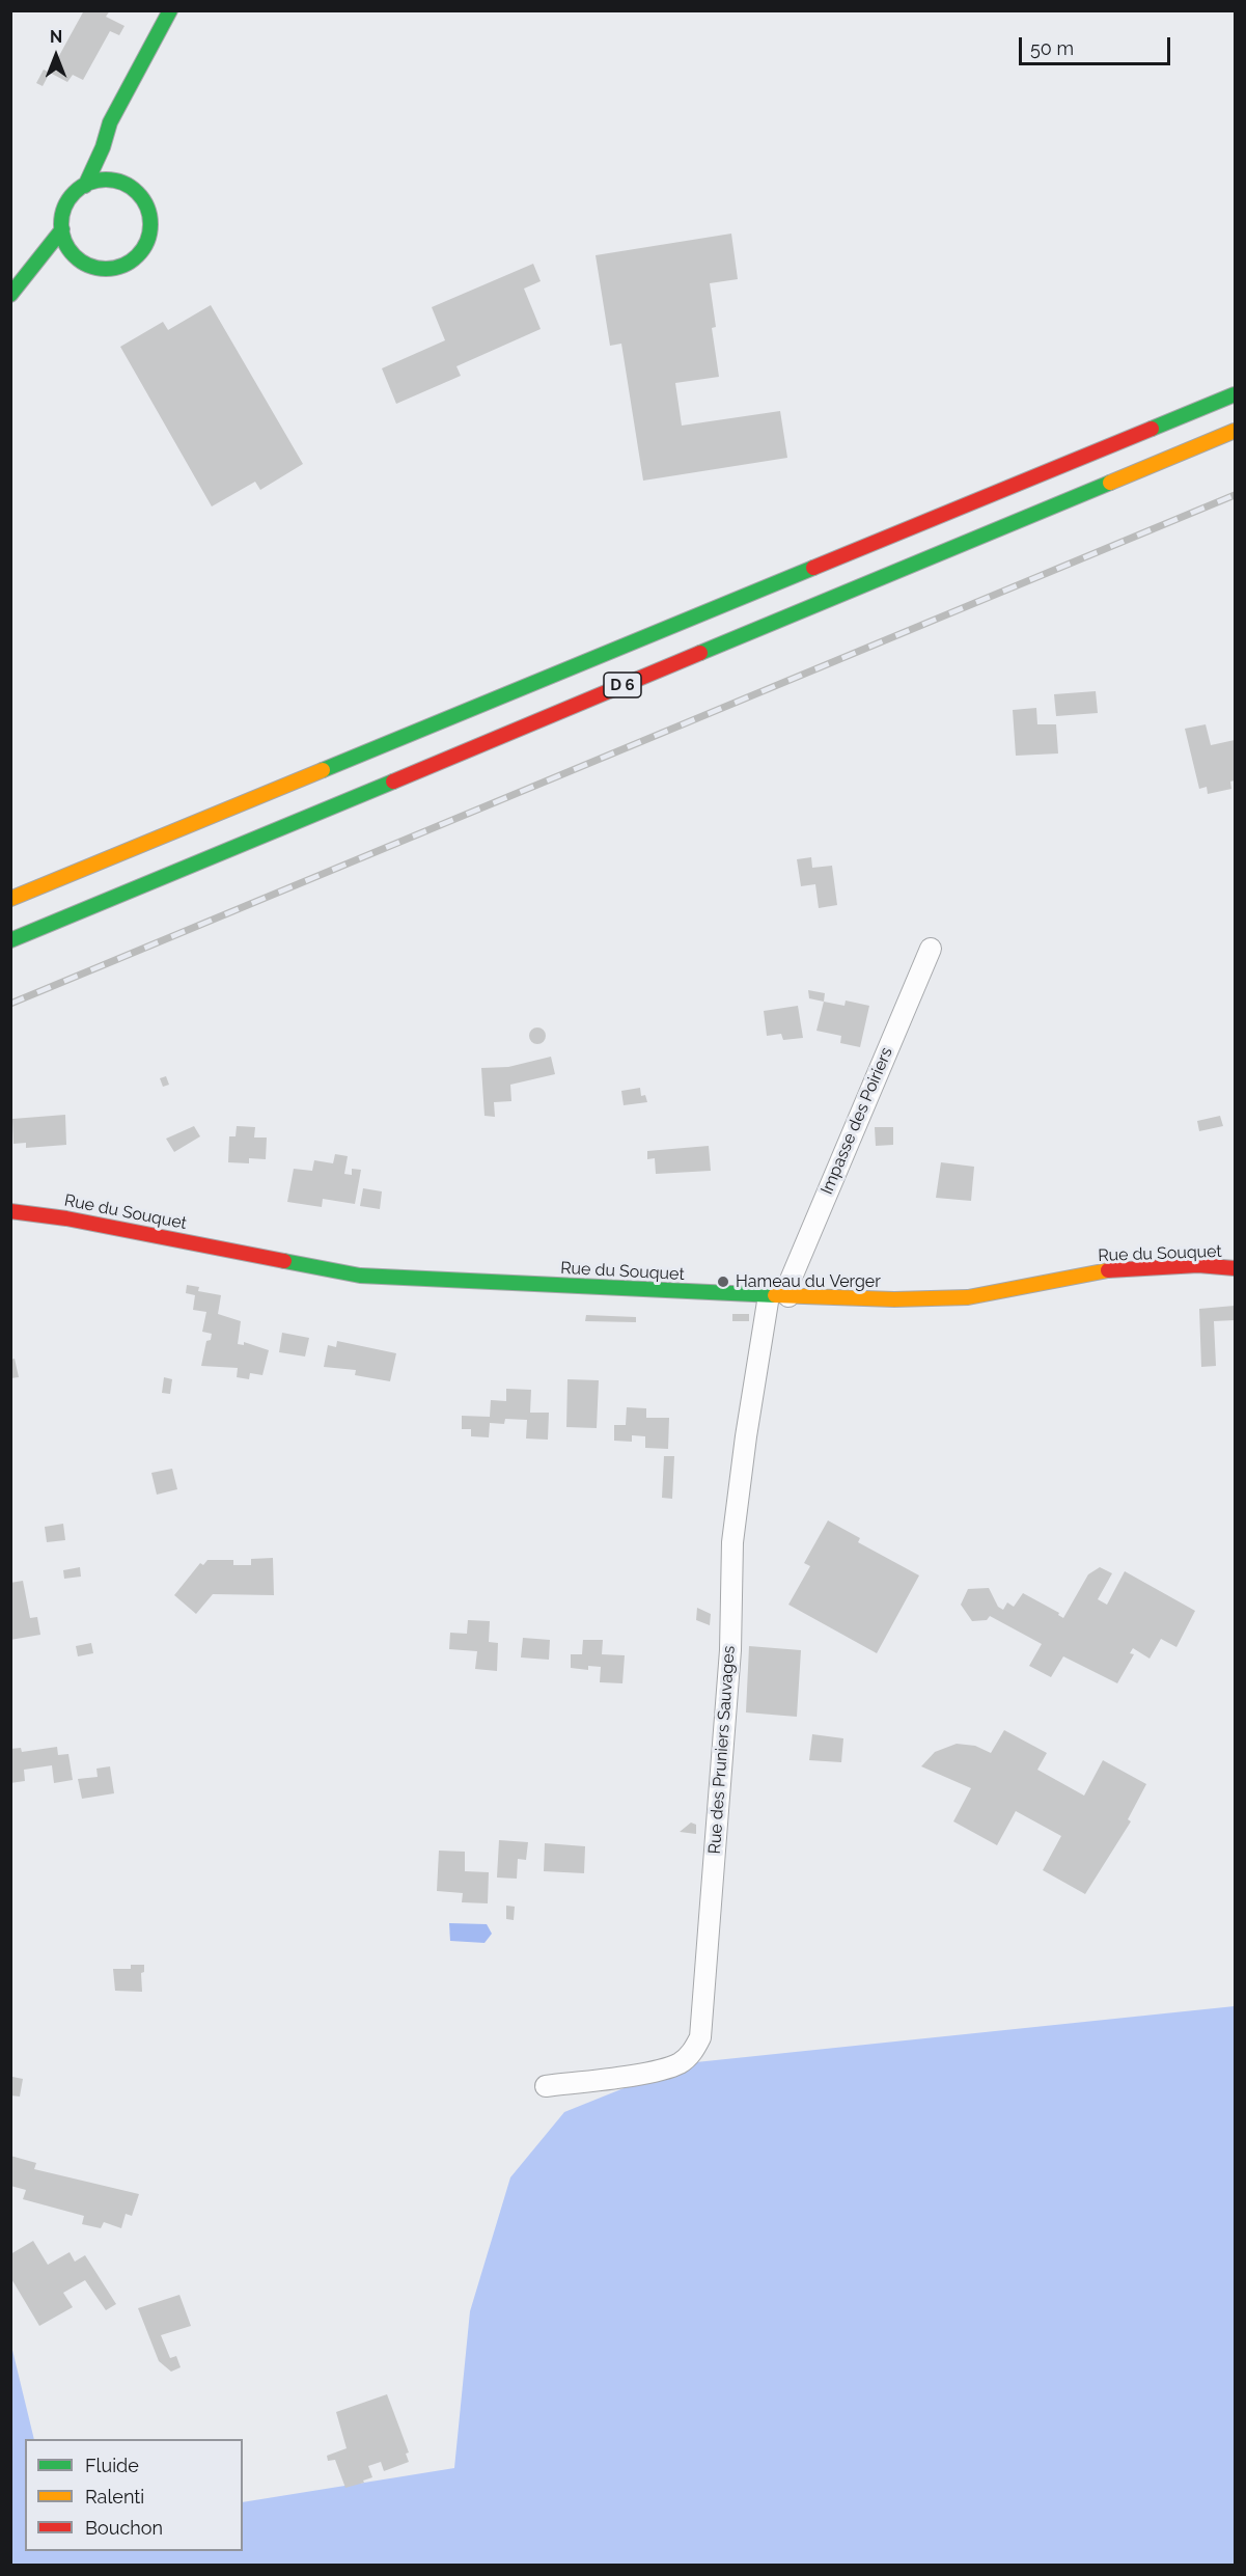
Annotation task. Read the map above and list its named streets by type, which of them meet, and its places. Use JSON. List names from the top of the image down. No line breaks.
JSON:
{"streets":{"main road":["D 6","Rue du Souquet"],"street":["Impasse des Poiriers","Rue des Pruniers Sauvages"]},"crossings":[["Impasse des Poiriers","Rue du Souquet"],["Impasse des Poiriers","Rue des Pruniers Sauvages"],["Rue du Souquet","Rue des Pruniers Sauvages"]],"places":["Hameau du Verger"],"legend":["Fluide","Ralenti","Bouchon"],"scale_bar":"50 m","north":"top"}
